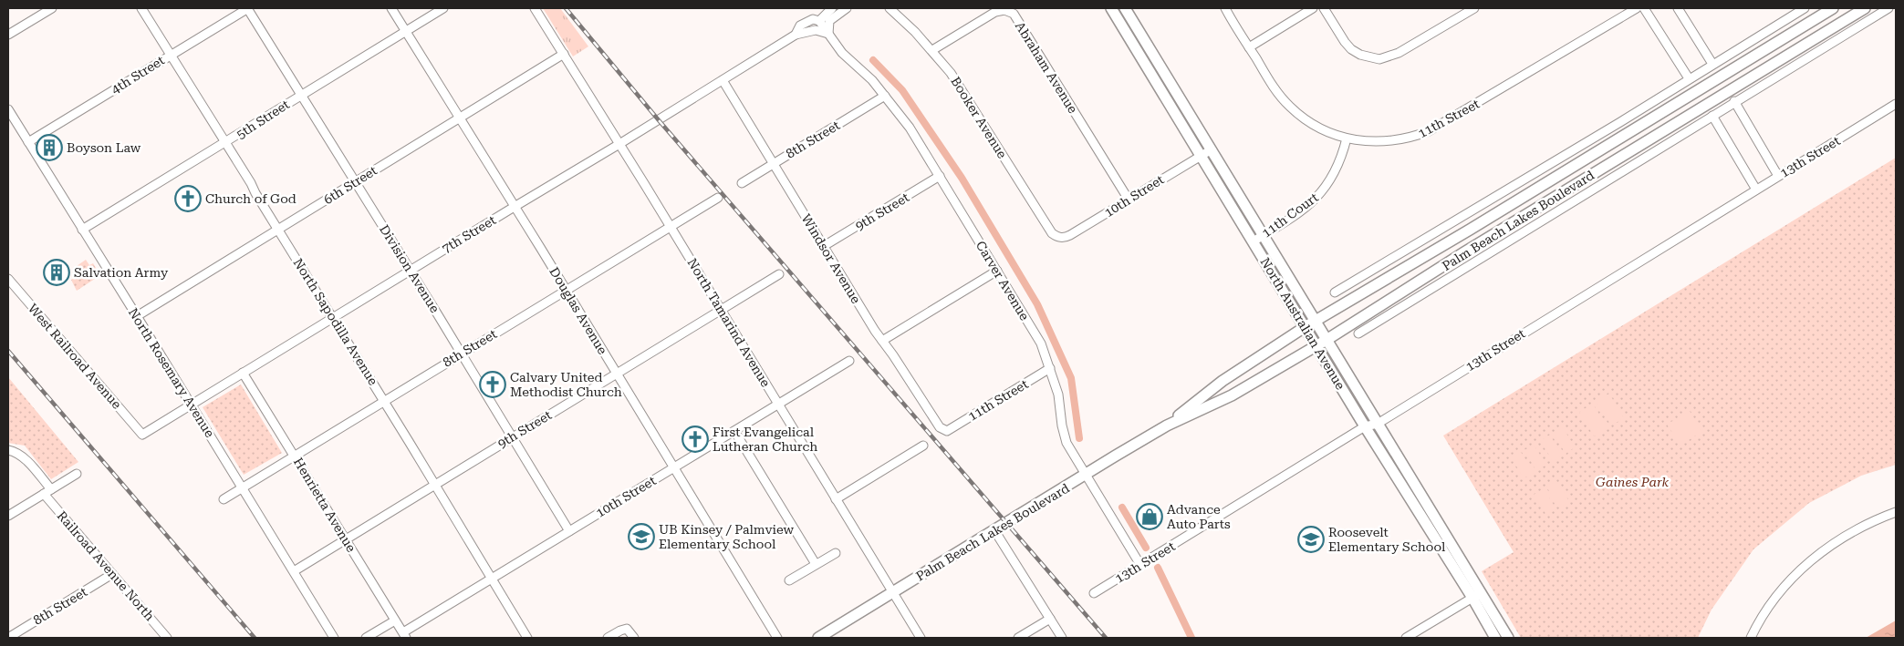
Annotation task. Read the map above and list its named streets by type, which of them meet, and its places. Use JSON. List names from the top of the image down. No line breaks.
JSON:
{"streets":{"main road":["Palm Beach Lakes Boulevard","North Australian Avenue"],"street":["Abraham Avenue","4th Street","Booker Avenue","11th Street","5th Street","8th Street","13th Street","6th Street","10th Street","9th Street","11th Court","7th Street","Windsor Avenue","Division Avenue","Carver Avenue","Douglas Avenue","North Sapodilla Avenue","North Tamarind Avenue","West Railroad Avenue","North Rosemary Avenue","Henrietta Avenue","Railroad Avenue North"]},"crossings":[["Abraham Avenue","Booker Avenue"],["Abraham Avenue","10th Street"],["4th Street","Division Avenue"],["4th Street","North Sapodilla Avenue"],["4th Street","North Rosemary Avenue"],["Booker Avenue","10th Street"],["11th Street","11th Court"],["11th Street","Windsor Avenue"],["11th Street","Carver Avenue"],["5th Street","Division Avenue"],["5th Street","Douglas Avenue"],["5th Street","North Sapodilla Avenue"],["5th Street","North Rosemary Avenue"],["8th Street","Windsor Avenue"],["8th Street","Division Avenue"],["8th Street","Carver Avenue"],["8th Street","Douglas Avenue"],["8th Street","North Sapodilla Avenue"],["8th Street","North Tamarind Avenue"],["8th Street","North Rosemary Avenue"],["8th Street","Henrietta Avenue"],["8th Street","Railroad Avenue North"],["13th Street","Carver Avenue"],["13th Street","North Australian Avenue"],["6th Street","Division Avenue"],["6th Street","Douglas Avenue"],["6th Street","North Sapodilla Avenue"],["6th Street","North Tamarind Avenue"],["6th Street","North Rosemary Avenue"],["10th Street","Division Avenue"],["10th Street","Douglas Avenue"],["10th Street","North Sapodilla Avenue"],["10th Street","North Tamarind Avenue"],["10th Street","North Australian Avenue"],["10th Street","Henrietta Avenue"],["9th Street","Windsor Avenue"],["9th Street","Division Avenue"],["9th Street","Carver Avenue"],["9th Street","Douglas Avenue"],["9th Street","North Sapodilla Avenue"],["9th Street","North Tamarind Avenue"],["9th Street","North Rosemary Avenue"],["9th Street","Henrietta Avenue"],["11th Court","North Australian Avenue"],["Palm Beach Lakes Boulevard","Carver Avenue"],["Palm Beach Lakes Boulevard","North Tamarind Avenue"],["Palm Beach Lakes Boulevard","North Australian Avenue"],["7th Street","Windsor Avenue"],["7th Street","Division Avenue"],["7th Street","Carver Avenue"],["7th Street","Douglas Avenue"],["7th Street","North Sapodilla Avenue"],["7th Street","North Tamarind Avenue"],["7th Street","West Railroad Avenue"],["7th Street","North Rosemary Avenue"],["7th Street","Henrietta Avenue"]],"parks":["Gaines Park"],"places":{"building":["Boyson Law","Salvation Army"],"church":["Church of God","Calvary United Methodist Church","First Evangelical Lutheran Church"],"shop":["Advance Auto Parts"],"school or university":["UB Kinsey / Palmview Elementary School","Roosevelt Elementary School"]}}
